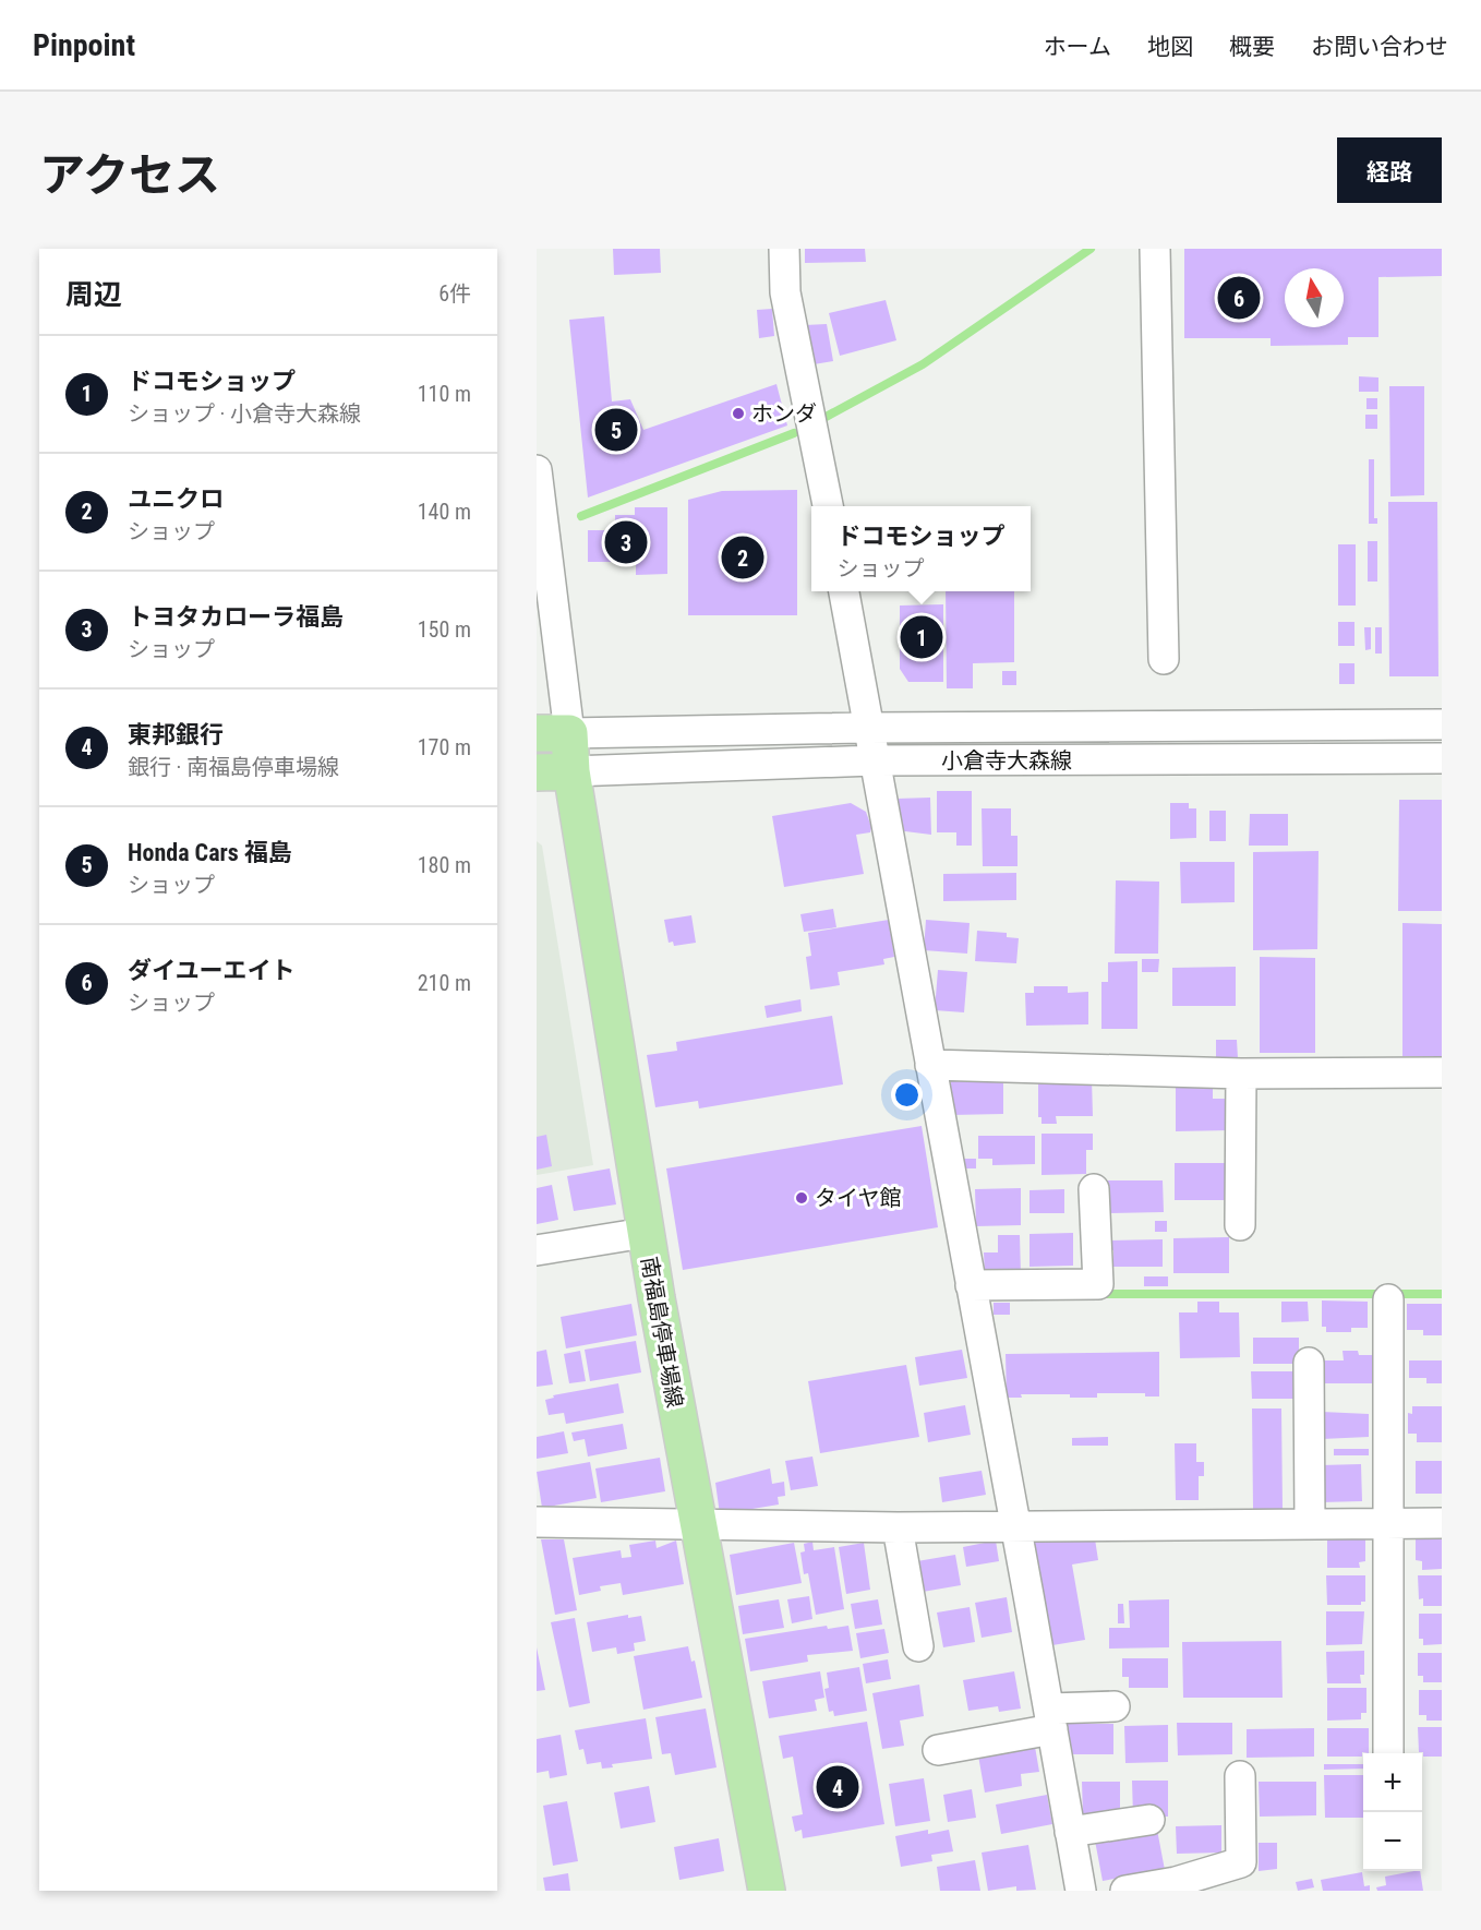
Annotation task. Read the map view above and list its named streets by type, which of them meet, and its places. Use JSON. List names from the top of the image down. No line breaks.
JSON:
{"streets":{"main road":["南福島停車場線"],"street":["小倉寺大森線"]},"crossings":[["小倉寺大森線","南福島停車場線"]],"places":["ホンダ","タイヤ館"],"north":"top","page":{"header":"Pinpoint","nav":["ホーム","地図","概要","お問い合わせ"],"title":"アクセス","buttons":"経路","heading":["周辺","6件"],"pins":["6","5","3","2","1","4"],"list":[{"mark":"1","name":"ドコモショップ","note":"ショップ · 小倉寺大森線","value":"110 m"},{"mark":"2","name":"ユニクロ","note":"ショップ","value":"140 m"},{"mark":"3","name":"トヨタカローラ福島","note":"ショップ","value":"150 m"},{"mark":"4","name":"東邦銀行","note":"銀行 · 南福島停車場線","value":"170 m"},{"mark":"5","name":"Honda Cars 福島","note":"ショップ","value":"180 m"},{"mark":"6","name":"ダイユーエイト","note":"ショップ","value":"210 m"}],"popup":["ドコモショップ","ショップ"],"map_buttons":["+","−"]}}
